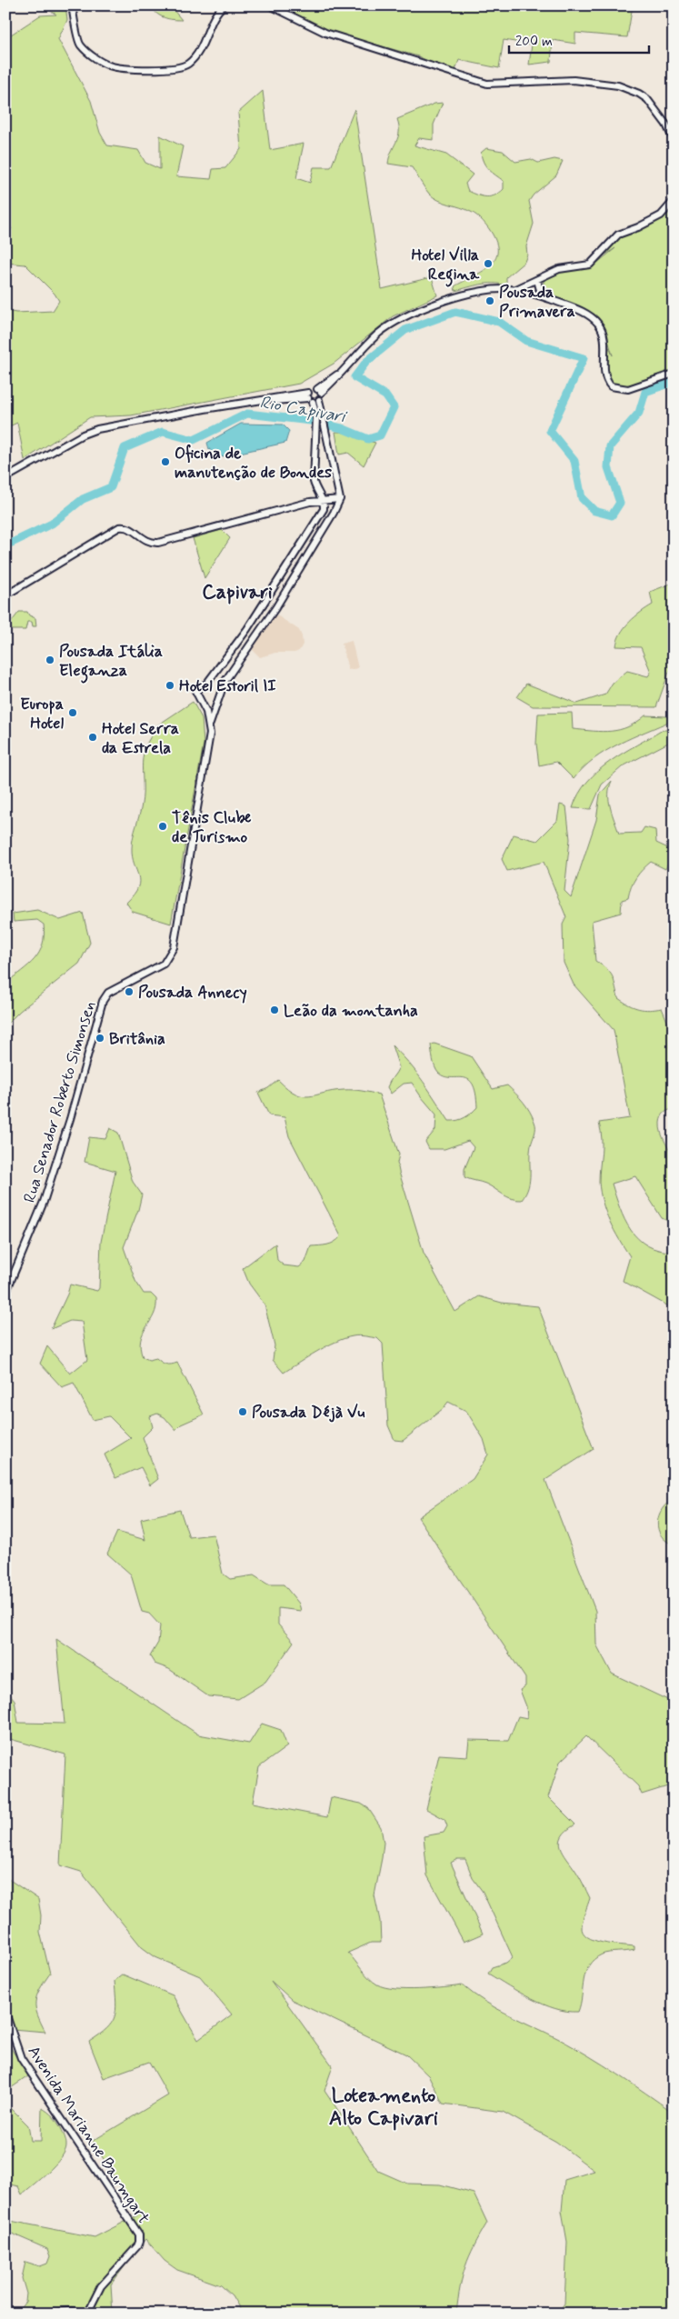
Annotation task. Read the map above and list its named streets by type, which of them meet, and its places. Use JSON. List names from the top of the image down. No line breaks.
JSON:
{"streets":{"street":["Rua Senador Roberto Simonsen","Avenida Marianne Baumgart"]},"districts":["Capivari","Loteamento Alto Capivari"],"water":["Rio Capivari"],"places":["Hotel Villa Regina","Pousada Primavera","Oficina de manutenção de Bondes","Pousada Itália Eleganza","Hotel Estoril II","Europa Hotel","Hotel Serra da Estrela","Tênis Clube de Turismo","Pousada Annecy","Leão da montanha","Britânia","Pousada Déjà Vu"],"scale_bar":"200 m"}
